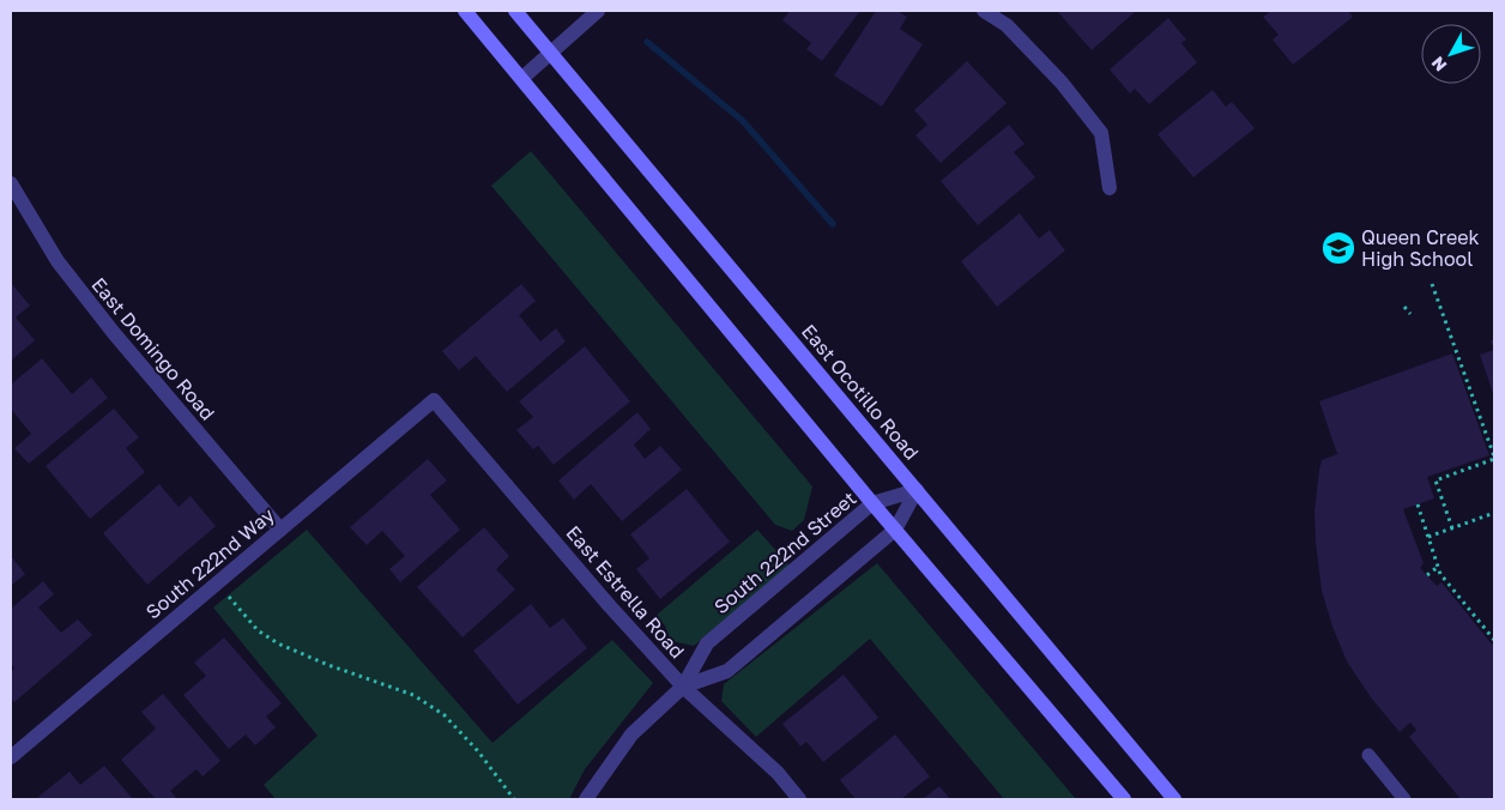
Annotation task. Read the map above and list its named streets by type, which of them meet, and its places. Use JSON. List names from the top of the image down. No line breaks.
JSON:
{"streets":{"main road":["East Ocotillo Road"],"street":["East Domingo Road","South 222nd Street","South 222nd Way","East Estrella Road"]},"crossings":[["East Domingo Road","South 222nd Way"],["East Ocotillo Road","South 222nd Street"],["South 222nd Street","East Estrella Road"],["South 222nd Way","East Estrella Road"]],"places":{"school or university":["Queen Creek High School"]},"north":"bottom left"}
